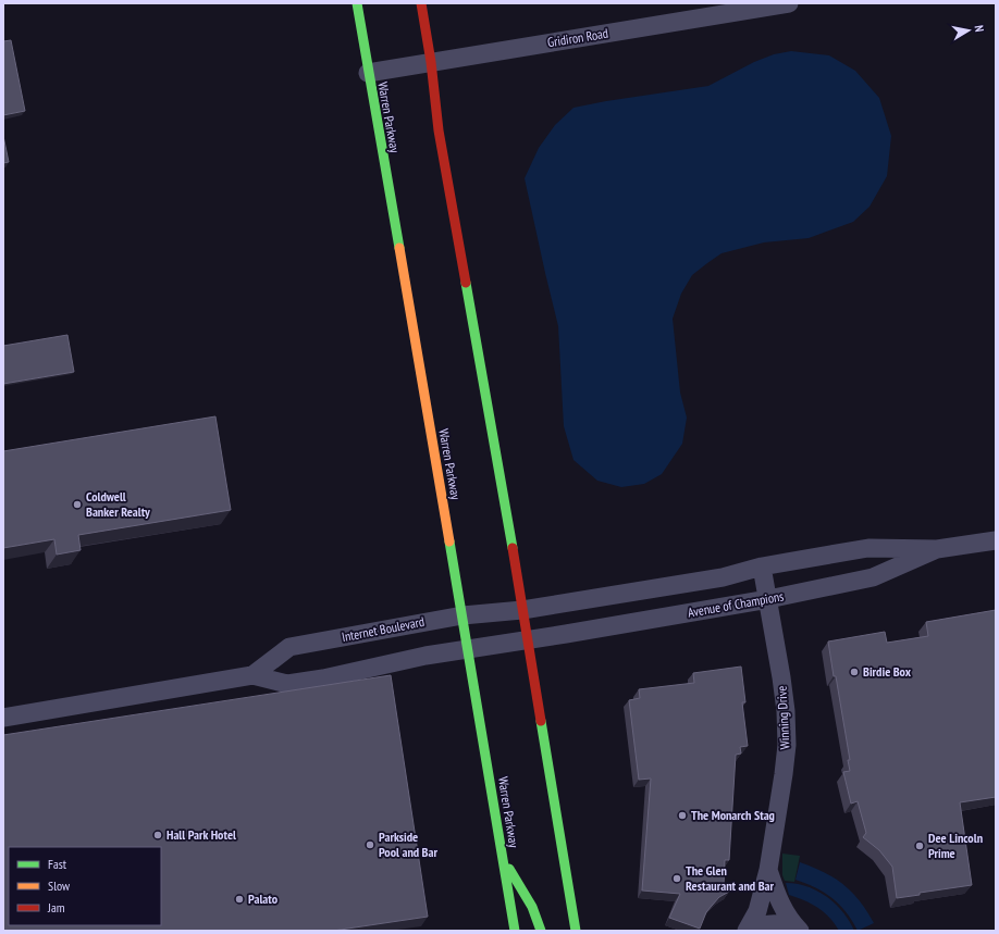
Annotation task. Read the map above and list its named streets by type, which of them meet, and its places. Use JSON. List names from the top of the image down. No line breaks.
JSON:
{"streets":{"main road":["Warren Parkway"],"street":["Gridiron Road","Avenue of Champions","Internet Boulevard","Winning Drive"]},"crossings":[["Gridiron Road","Warren Parkway"],["Warren Parkway","Internet Boulevard"],["Avenue of Champions","Internet Boulevard"],["Avenue of Champions","Winning Drive"]],"places":["Coldwell Banker Realty","Birdie Box","The Monarch Stag","Hall Park Hotel","Parkside Pool and Bar","Dee Lincoln Prime","The Glen Restaurant and Bar","Palato"],"legend":["Fast","Slow","Jam"],"north":"right"}
